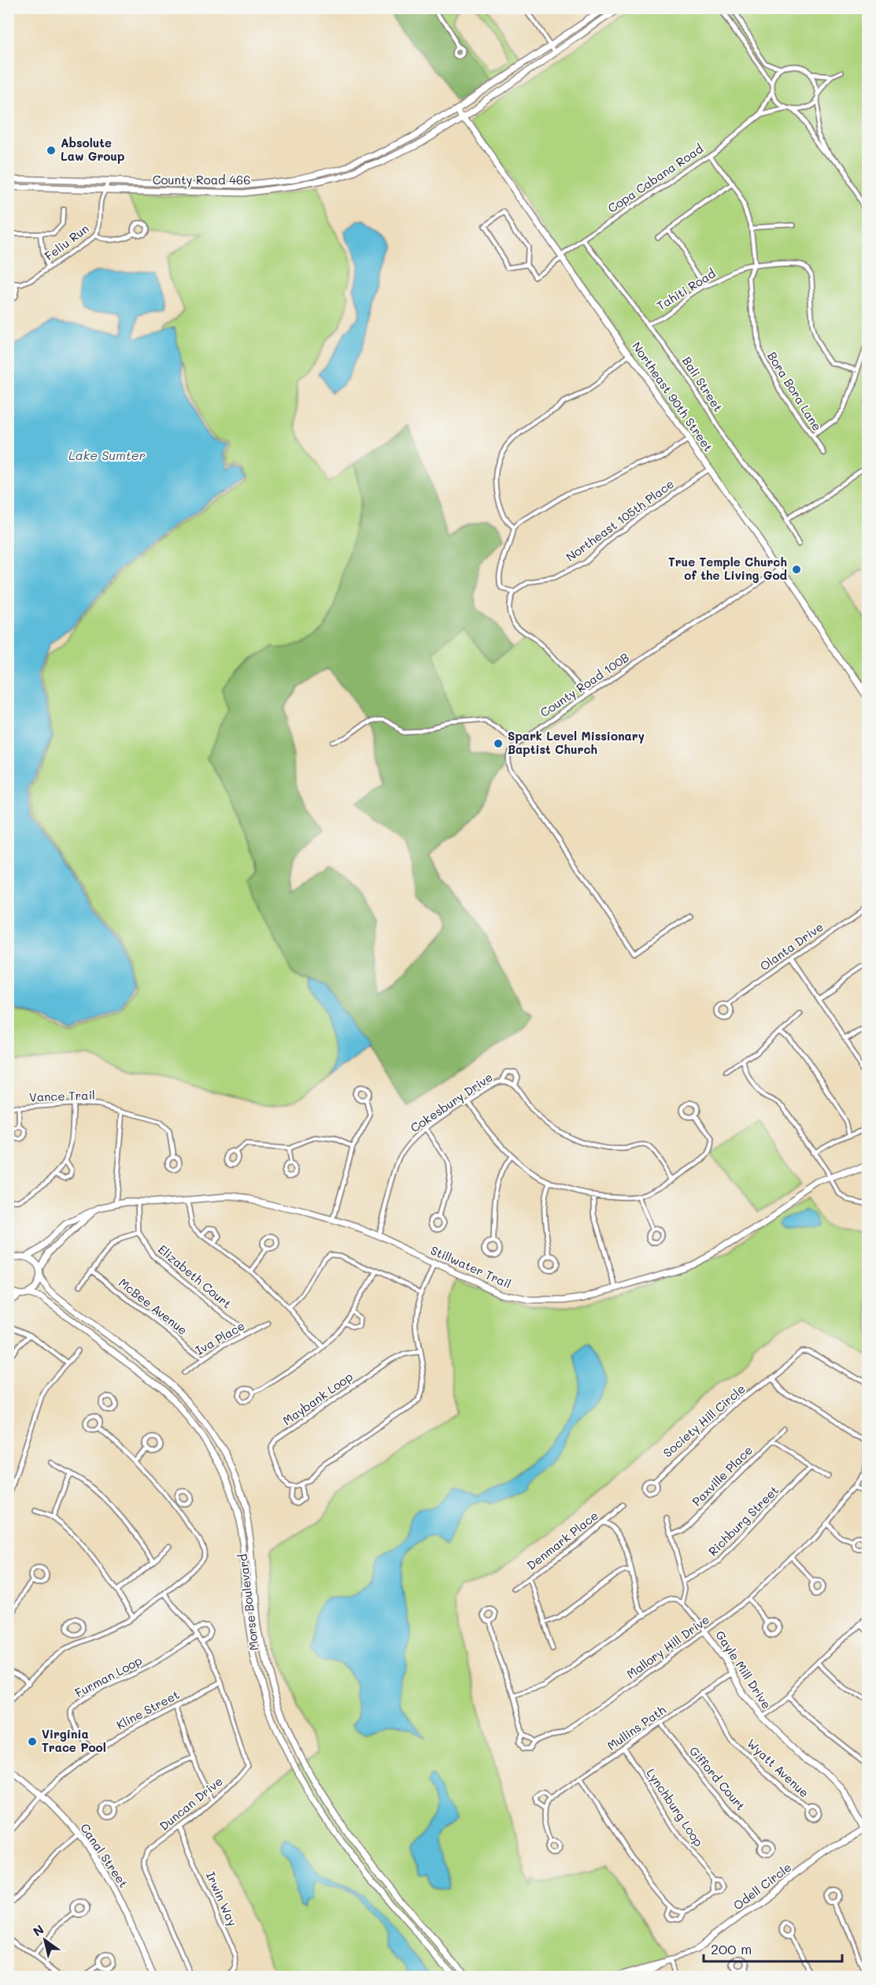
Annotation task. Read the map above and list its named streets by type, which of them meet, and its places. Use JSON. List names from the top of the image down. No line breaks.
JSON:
{"streets":{"main road":["County Road 466","Northeast 90th Street","Stillwater Trail","Morse Boulevard","Gayle Mill Drive","Canal Street","Odell Circle"],"street":["Copa Cabana Road","Feliu Run","Tahiti Road","Bali Street","Bora Bora Lane","Northeast 105th Place","County Road 100B","Olanta Drive","Vance Trail","Cokesbury Drive","Elizabeth Court","McBee Avenue","Iva Place","Maybank Loop","Society Hill Circle","Paxville Place","Richburg Street","Denmark Place","Mallory Hill Drive","Furman Loop","Kline Street","Mullins Path","Wyatt Avenue","Gifford Court","Duncan Drive","Lynchburg Loop","Irwin Way"]},"crossings":[["Copa Cabana Road","Bali Street"],["Copa Cabana Road","Bora Bora Lane"],["Copa Cabana Road","Northeast 90th Street"],["County Road 466","Feliu Run"],["County Road 466","Northeast 90th Street"],["Tahiti Road","Bali Street"],["Tahiti Road","Bora Bora Lane"],["Northeast 90th Street","Northeast 105th Place"],["Northeast 90th Street","County Road 100B"],["Cokesbury Drive","Stillwater Trail"],["Stillwater Trail","Elizabeth Court"],["Elizabeth Court","Iva Place"],["McBee Avenue","Iva Place"],["Mallory Hill Drive","Gayle Mill Drive"],["Gayle Mill Drive","Mullins Path"],["Gayle Mill Drive","Odell Circle"],["Furman Loop","Kline Street"],["Furman Loop","Duncan Drive"],["Kline Street","Duncan Drive"],["Kline Street","Canal Street"],["Mullins Path","Wyatt Avenue"],["Mullins Path","Gifford Court"],["Mullins Path","Lynchburg Loop"],["Duncan Drive","Irwin Way"]],"water":["Lake Sumter"],"places":["Absolute Law Group","True Temple Church of the Living God","Spark Level Missionary Baptist Church","Virginia Trace Pool"],"scale_bar":"200 m","north":"top left"}
